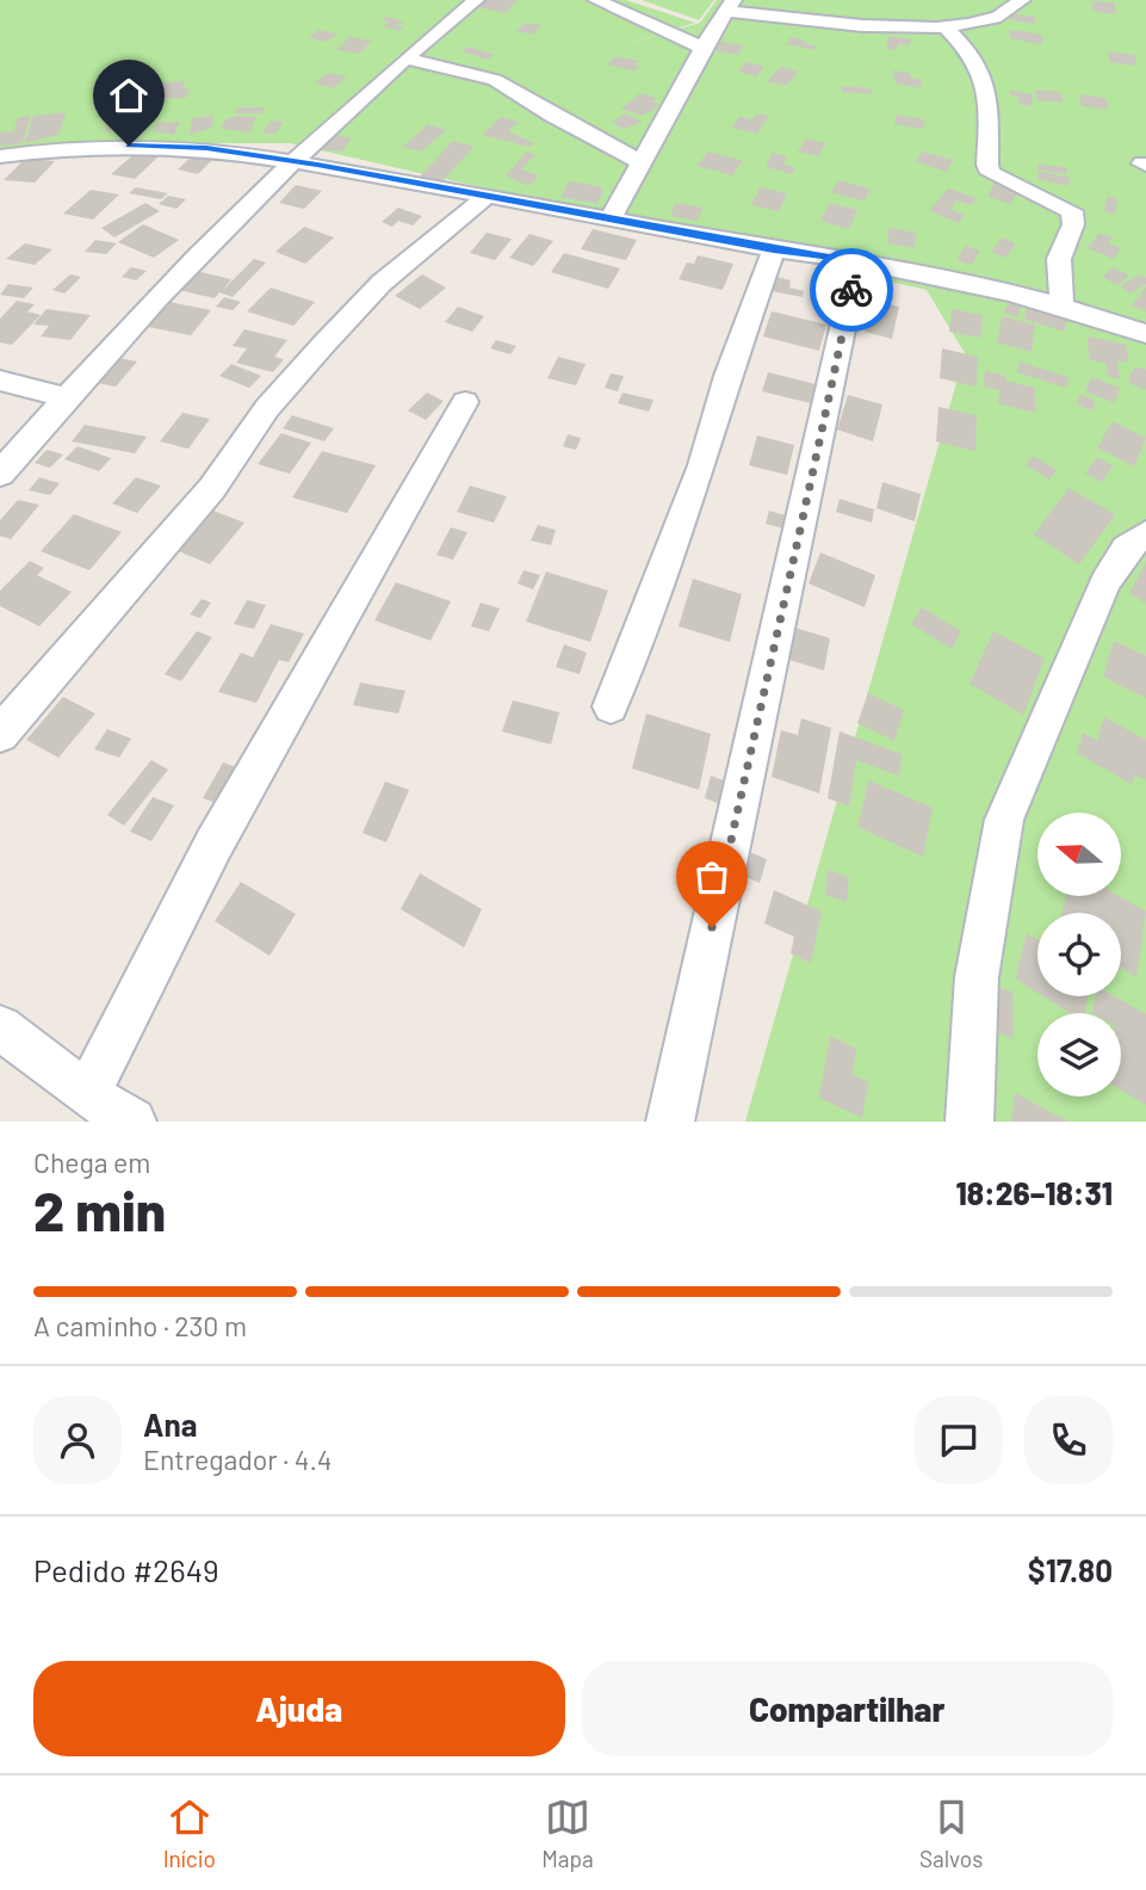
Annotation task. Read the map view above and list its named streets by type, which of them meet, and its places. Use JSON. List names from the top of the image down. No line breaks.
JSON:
{"north":"left","page":{"heading":["2 min","Chega em","18:26–18:31"],"panel":["Ana","Entregador · 4.4","Pedido #2649","$17.80"],"bar":"A caminho · 230 m","buttons":["Ajuda","Compartilhar"],"tabs":["Início","Mapa","Salvos"]}}
